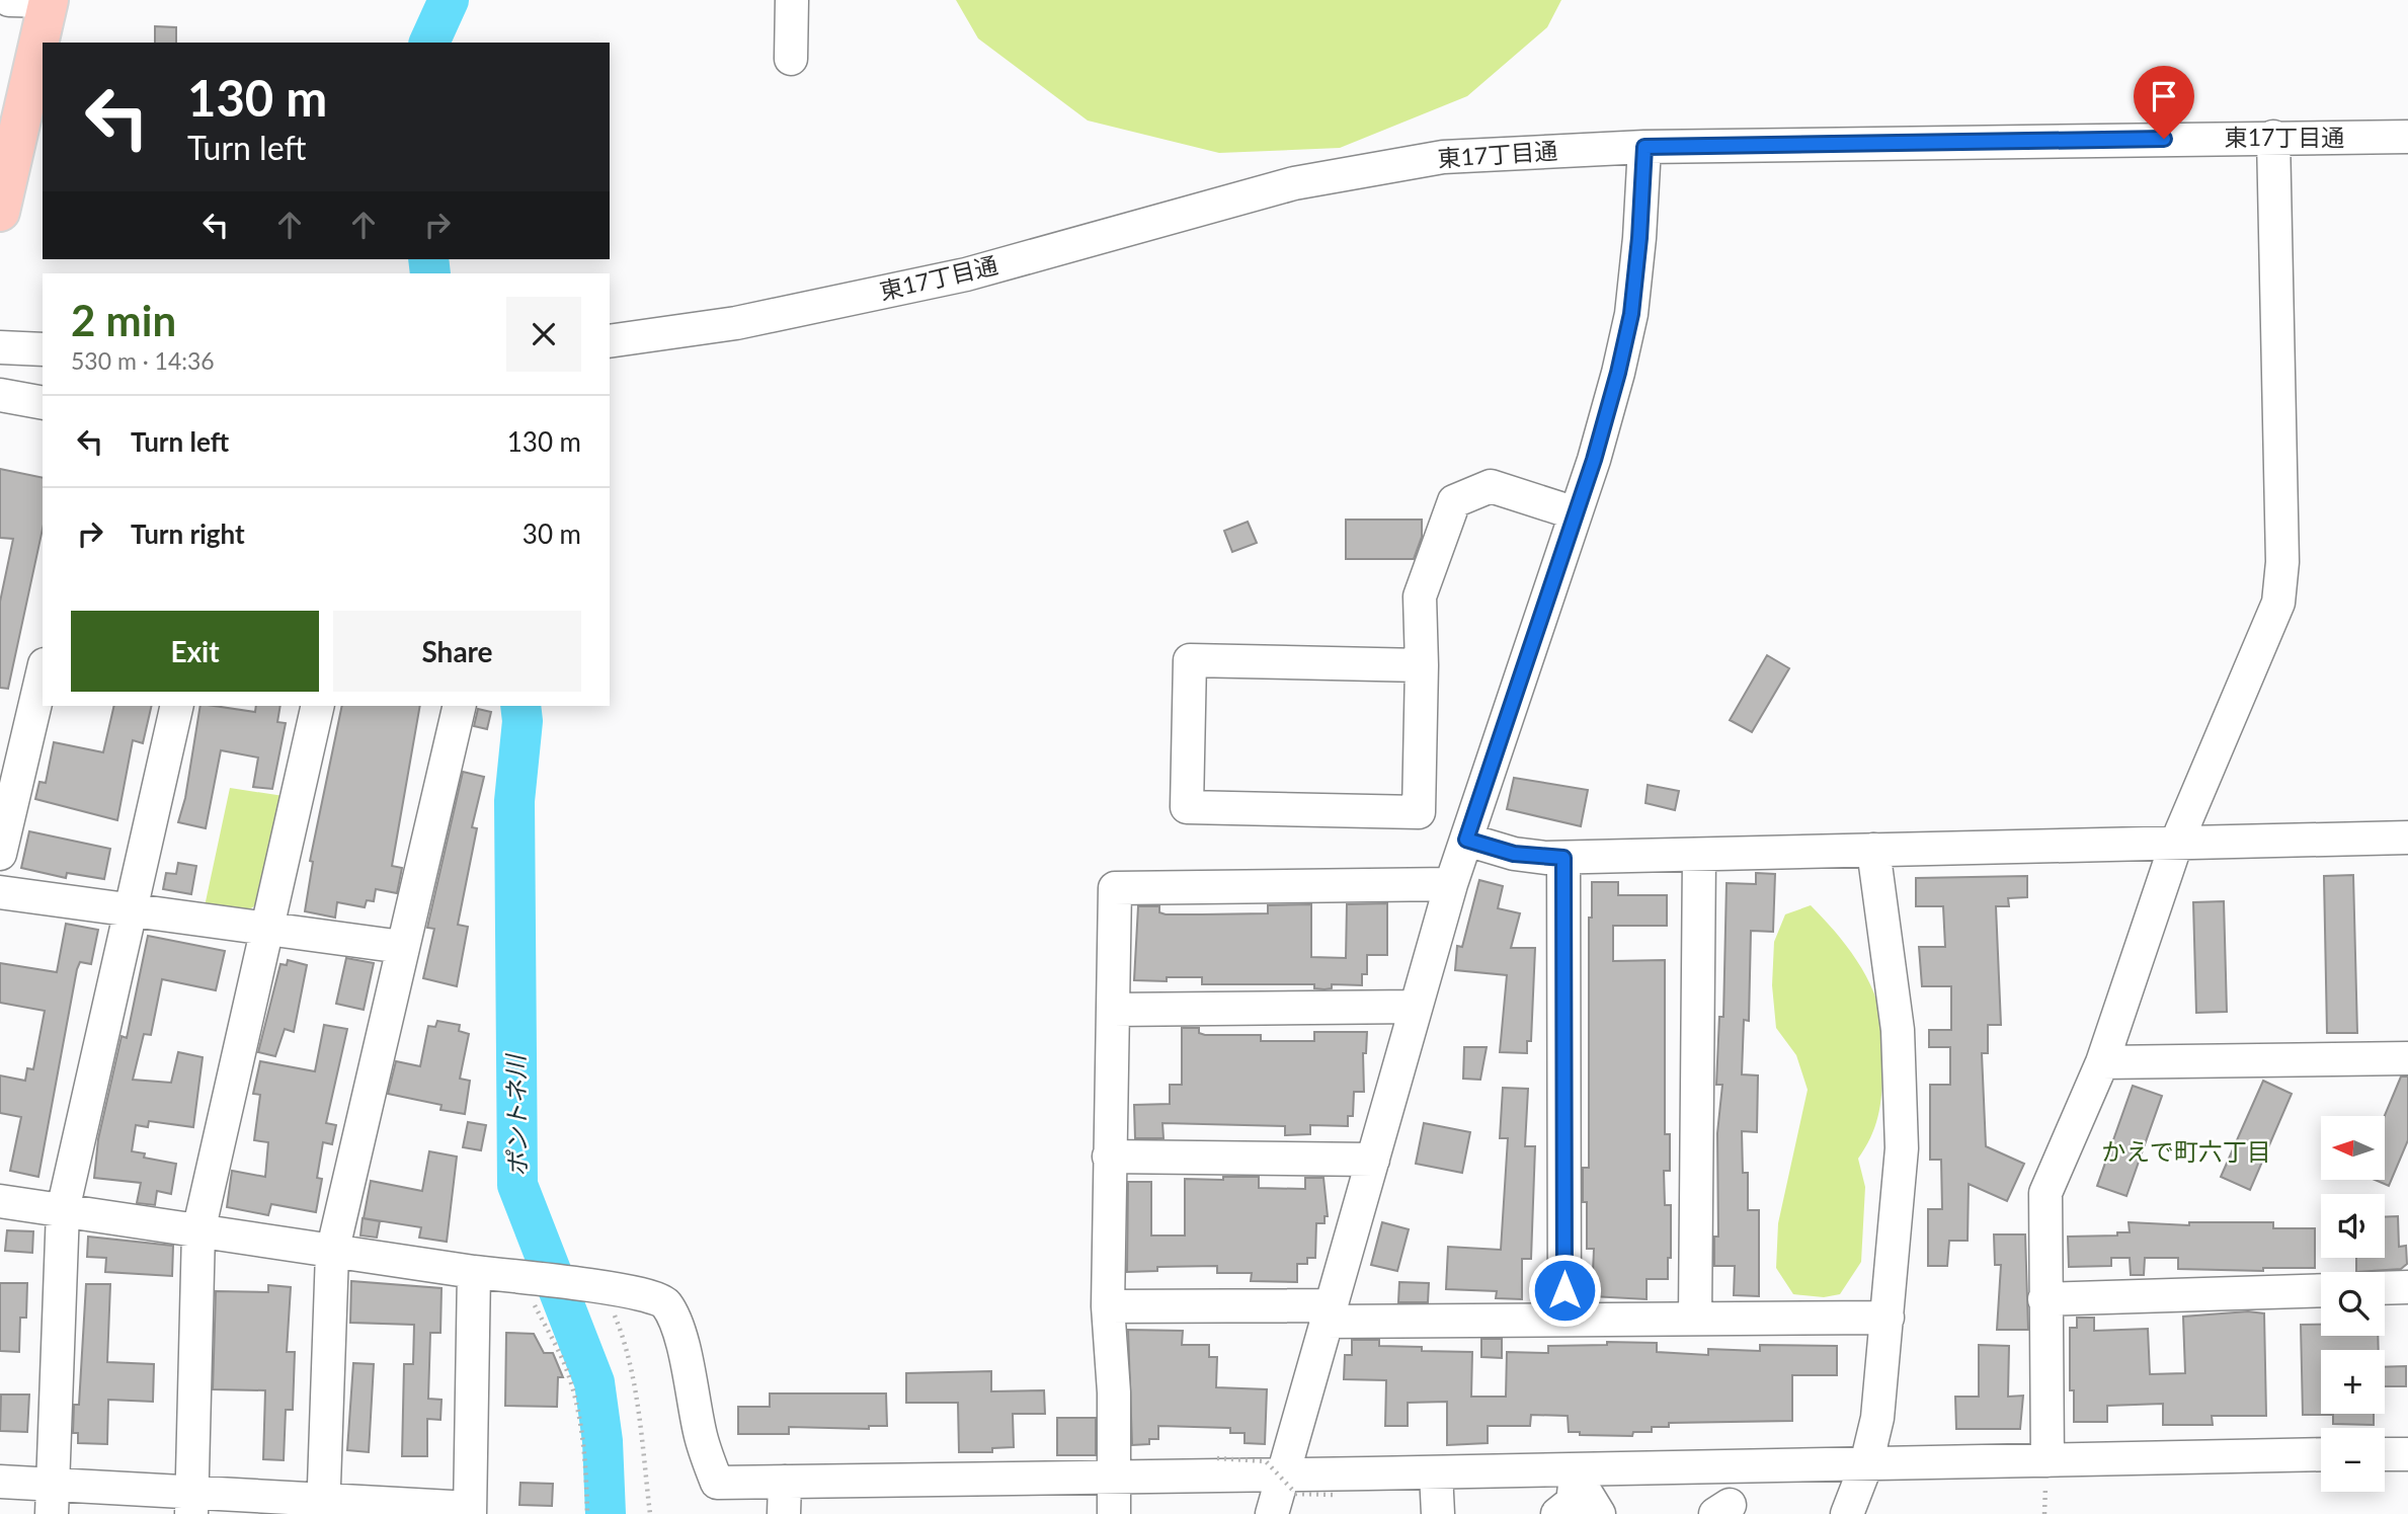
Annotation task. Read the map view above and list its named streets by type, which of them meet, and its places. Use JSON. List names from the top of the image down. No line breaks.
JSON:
{"streets":{"street":["東17丁目通"]},"districts":["かえで町六丁目"],"water":["ポントネ川"],"north":"left","page":{"turn":["130 m","Turn left"],"heading":["2 min","530 m · 14:36"],"list":[{"name":"Turn left","value":"130 m"},{"name":"Turn right","value":"30 m"}],"buttons":["Exit","Share"],"map_buttons":["+","−"]}}
